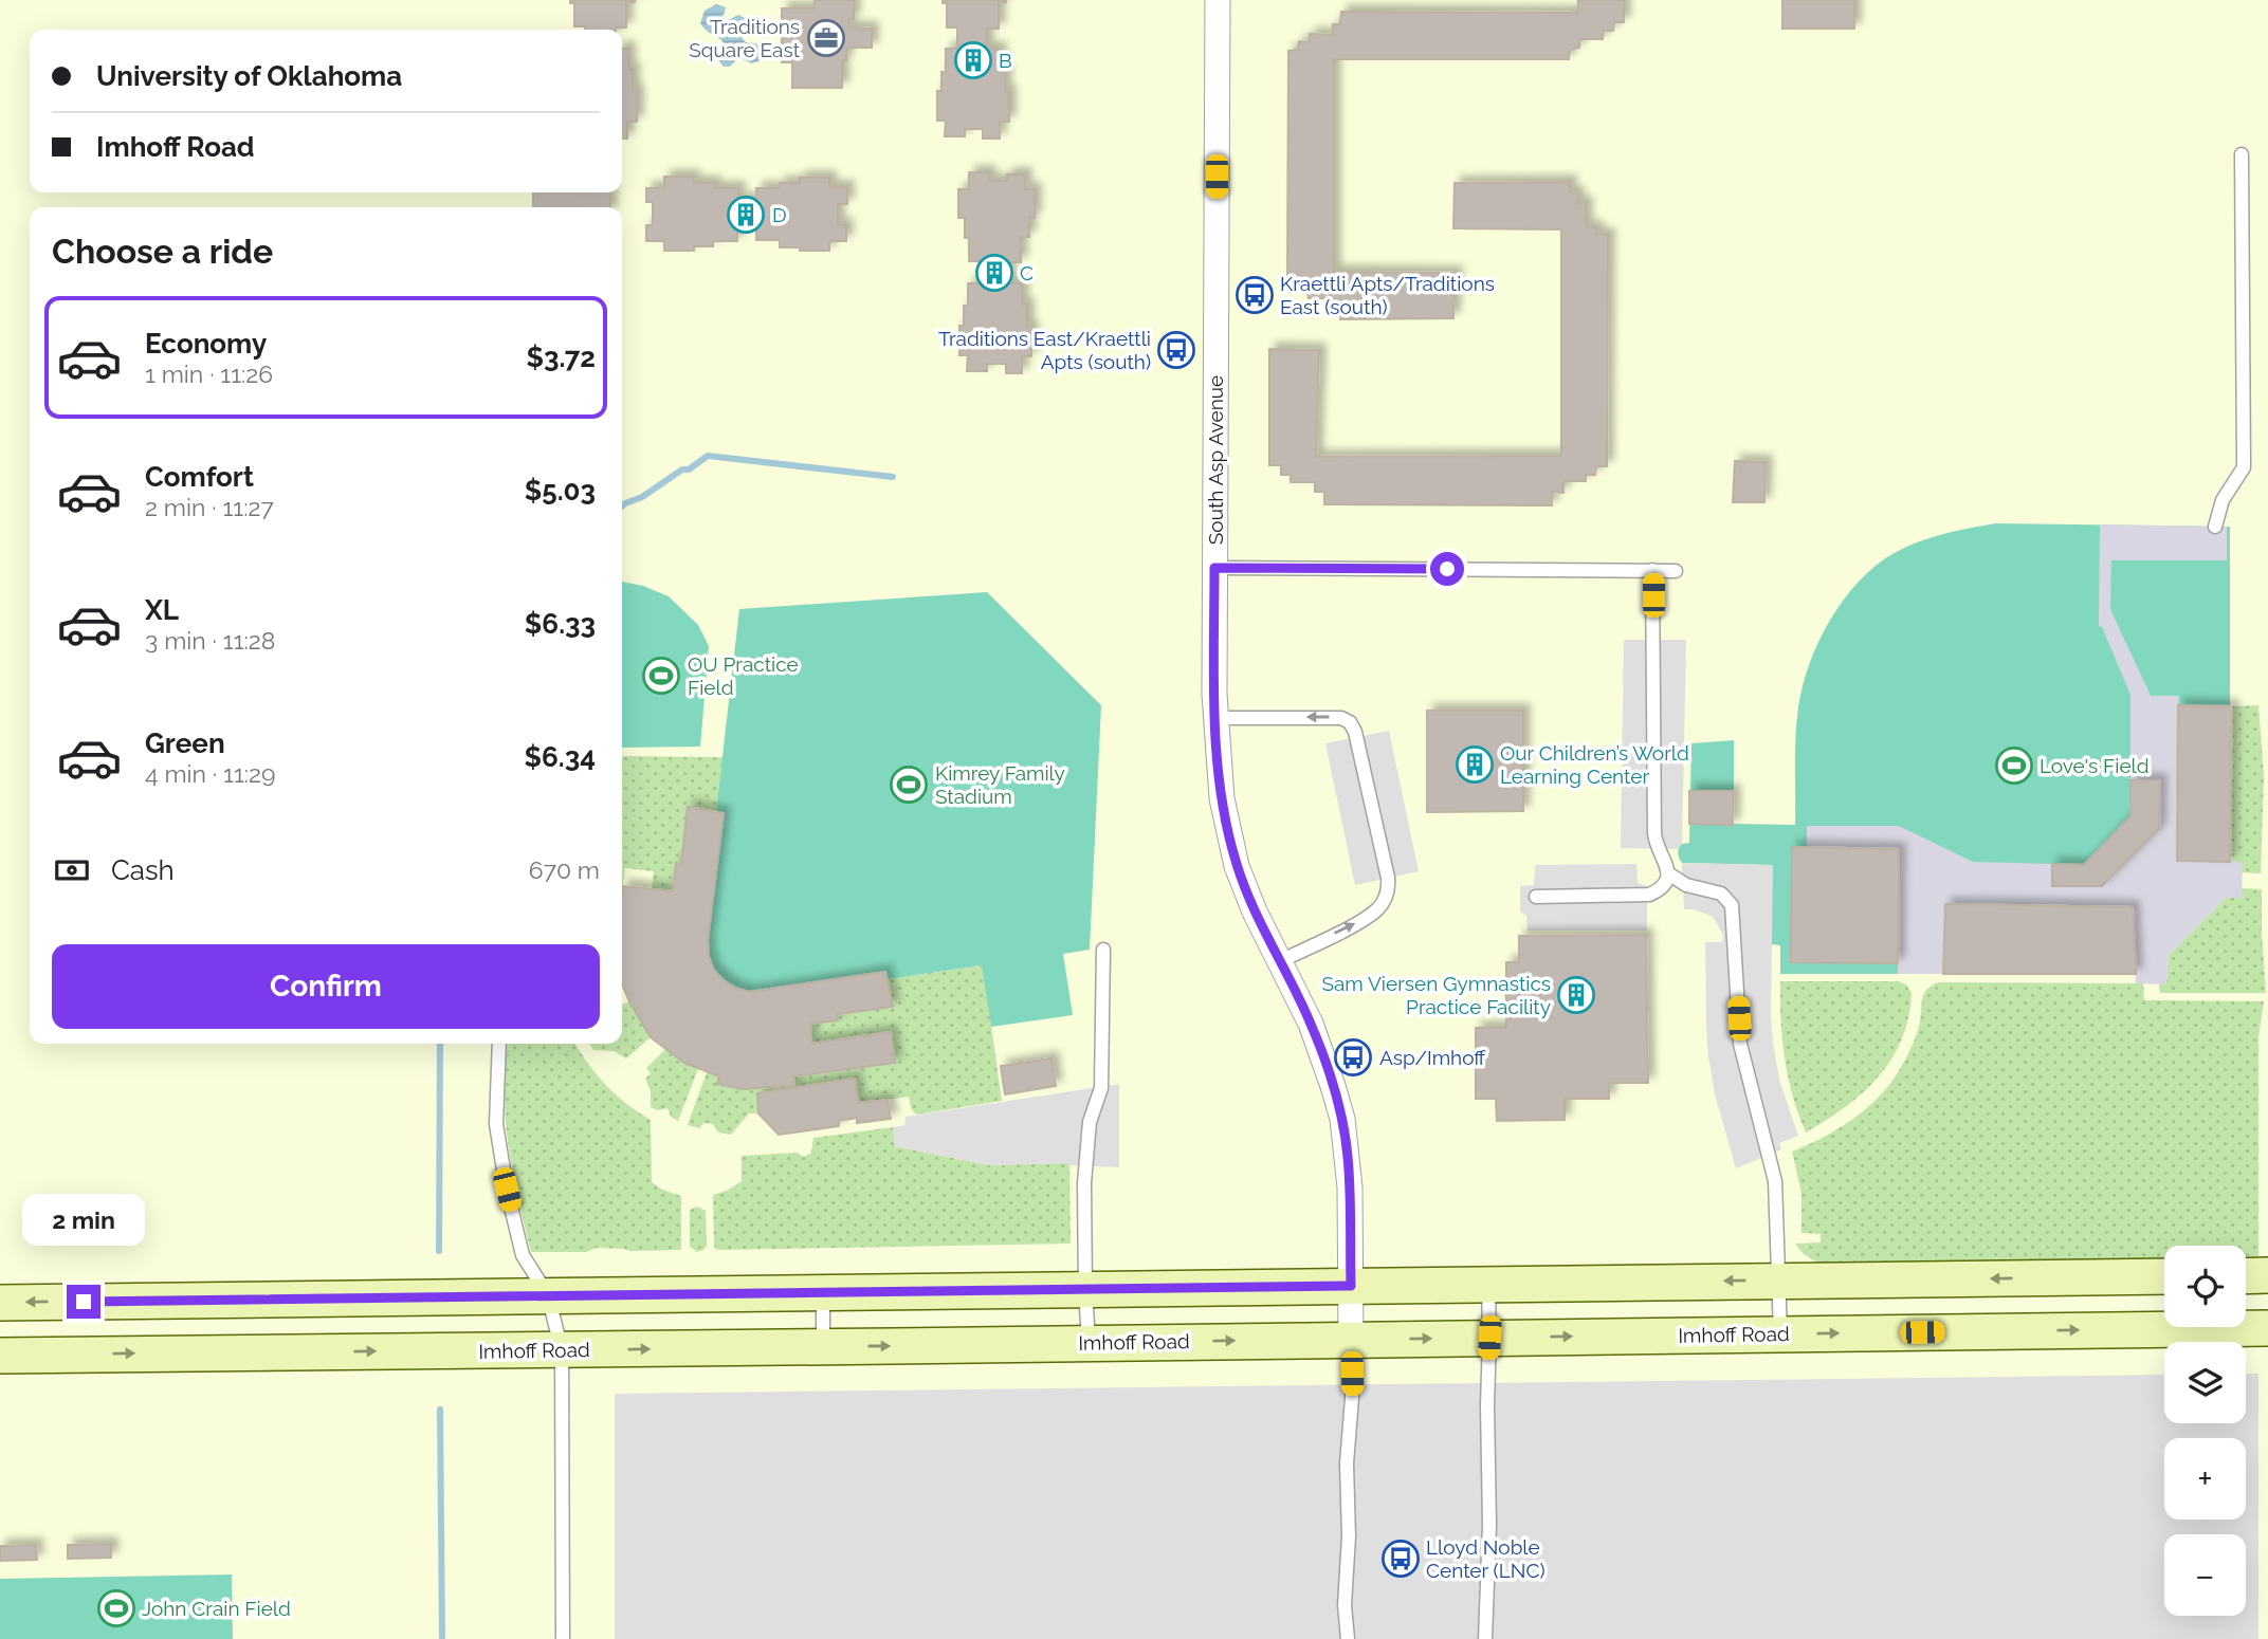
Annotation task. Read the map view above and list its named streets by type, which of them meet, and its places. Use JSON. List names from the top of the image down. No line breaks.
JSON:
{"streets":{"main road":["Imhoff Road"],"street":["South Asp Avenue"]},"crossings":[["South Asp Avenue","Imhoff Road"]],"places":{"office":["Traditions Square East"],"building":["B","D","C","Our Children’s World Learning Center","Sam Viersen Gymnastics Practice Facility"],"bus stop":["Kraettli Apts/Traditions East (south)","Traditions East/Kraettli Apts (south)","Asp/Imhoff","Lloyd Noble Center (LNC)"],"sports":["OU Practice Field","Love's Field","Kimrey Family Stadium","John Crain Field"]},"page":{"banner":["University of Oklahoma","Imhoff Road"],"heading":"Choose a ride","list":[{"name":"Economy","note":"1 min · 11:26","value":"$3.72"},{"name":"Comfort","note":"2 min · 11:27","value":"$5.03"},{"name":"XL","note":"3 min · 11:28","value":"$6.33"},{"name":"Green","note":"4 min · 11:29","value":"$6.34"}],"pay":["Cash","670 m"],"buttons":"Confirm","bubble":"2 min","map_buttons":["+","−"]}}
